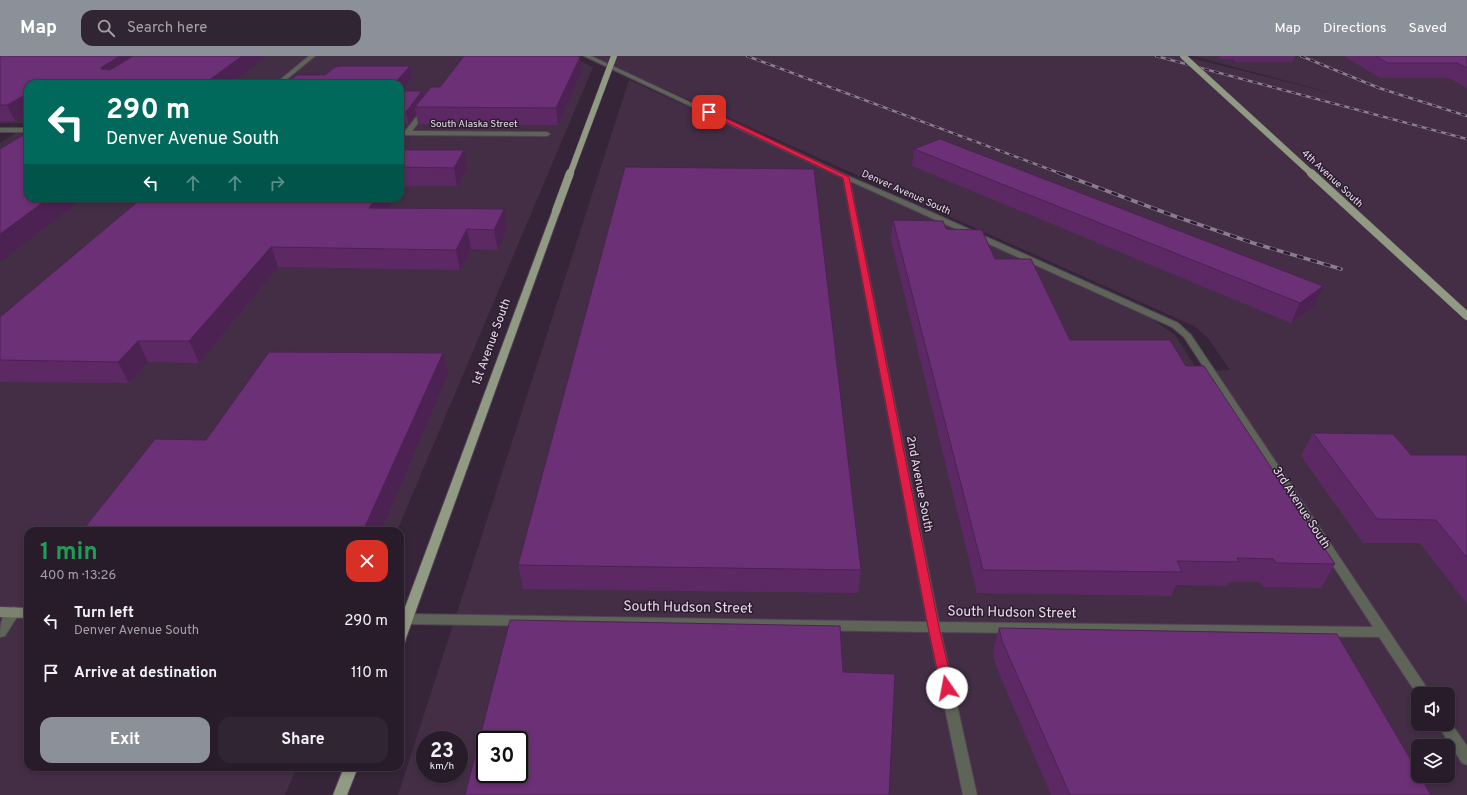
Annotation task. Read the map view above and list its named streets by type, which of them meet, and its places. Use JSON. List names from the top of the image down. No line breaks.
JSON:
{"streets":{"main road":["4th Avenue South","1st Avenue South"],"street":["South Alaska Street","Denver Avenue South","2nd Avenue South","3rd Avenue South","South Hudson Street"]},"crossings":[["Denver Avenue South","2nd Avenue South"],["Denver Avenue South","3rd Avenue South"],["1st Avenue South","South Hudson Street"],["2nd Avenue South","South Hudson Street"],["3rd Avenue South","South Hudson Street"]],"page":{"header":"Map","search":"Search here","nav":["Map","Directions","Saved"],"turn":["290 m","Denver Avenue South"],"heading":["1 min","400 m · 13:26"],"list":[{"name":"Turn left","note":"Denver Avenue South","value":"290 m"},{"name":"Arrive at destination","value":"110 m"}],"buttons":["Exit","Share"],"speed":"23 km/h","limit":"30"}}
